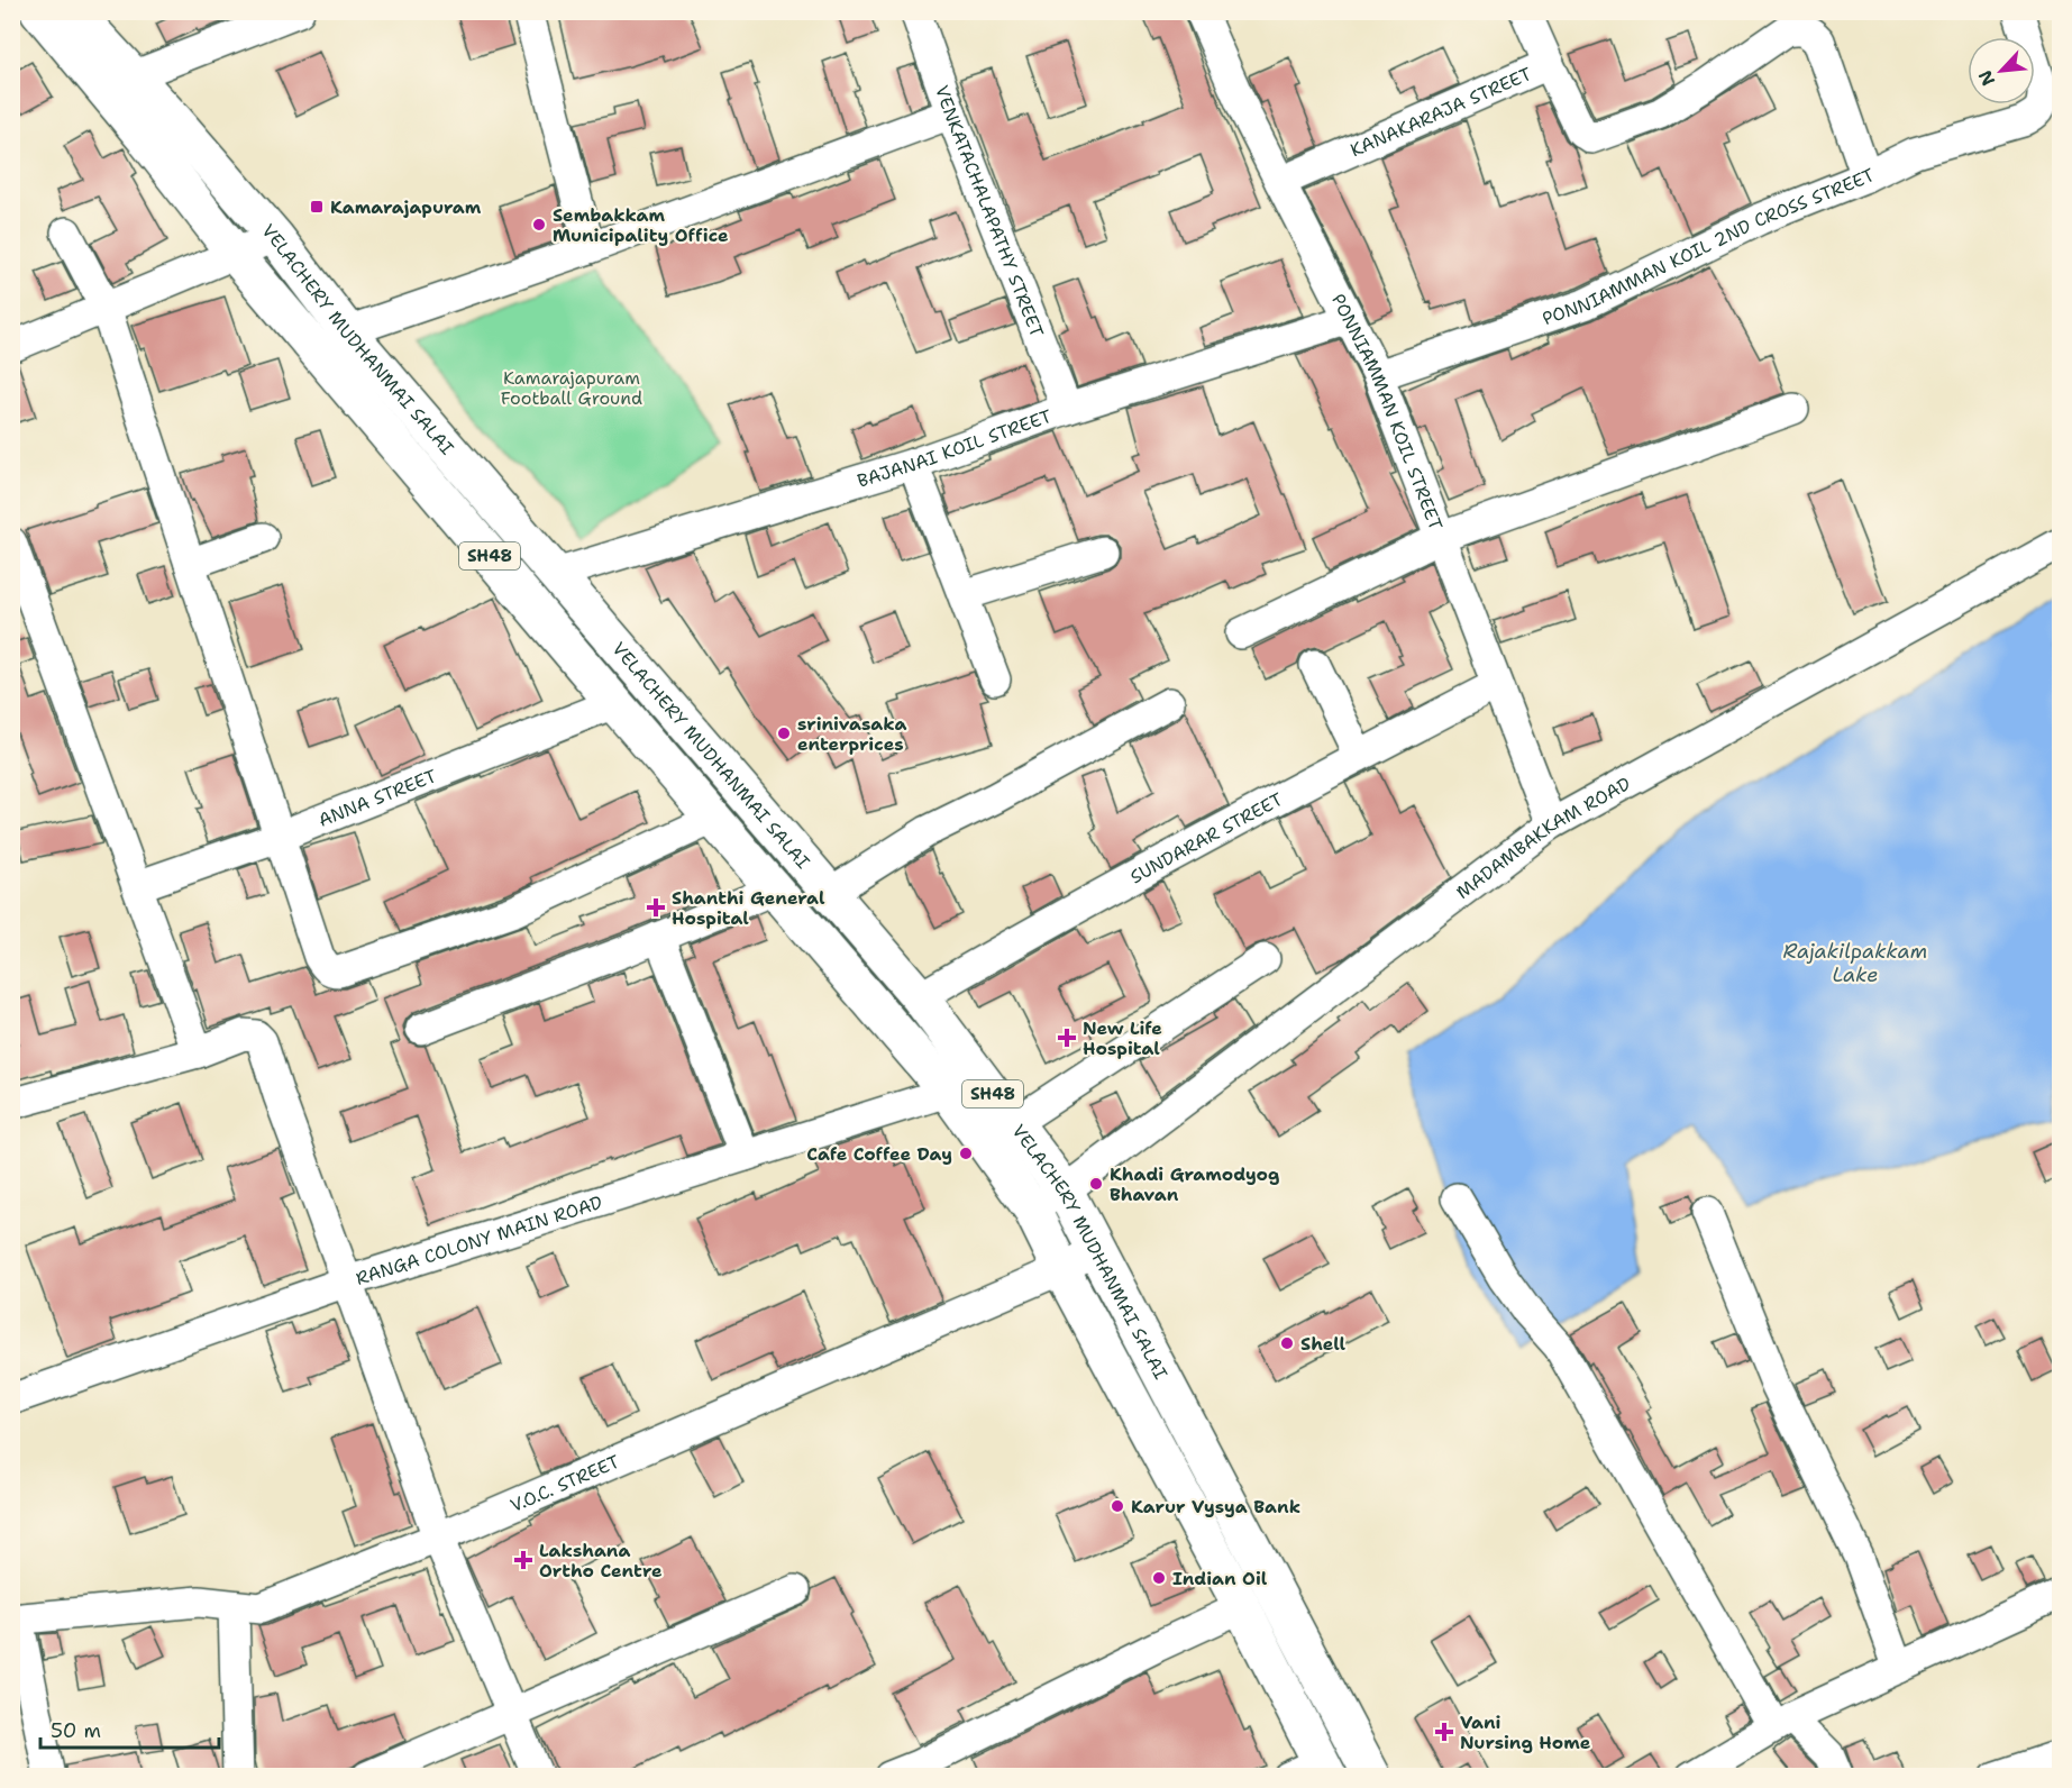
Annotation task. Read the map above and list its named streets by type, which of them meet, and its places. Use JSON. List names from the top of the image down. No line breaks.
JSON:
{"streets":{"main road":["VELACHERY MUDHANMAI SALAI","SH48"],"street":["KANAKARAJA STREET","VENKATACHALAPATHY STREET","PONNIAMMAN KOIL 2ND CROSS STREET","PONNIAMMAN KOIL STREET","BAJANAI KOIL STREET","ANNA STREET","SUNDARAR STREET","MADAMBAKKAM ROAD","RANGA COLONY MAIN ROAD","V.O.C. STREET"]},"crossings":[["KANAKARAJA STREET","PONNIAMMAN KOIL STREET"],["VENKATACHALAPATHY STREET","BAJANAI KOIL STREET"],["PONNIAMMAN KOIL 2ND CROSS STREET","PONNIAMMAN KOIL STREET"],["VELACHERY MUDHANMAI SALAI","BAJANAI KOIL STREET"],["VELACHERY MUDHANMAI SALAI","ANNA STREET"],["VELACHERY MUDHANMAI SALAI","SUNDARAR STREET"],["VELACHERY MUDHANMAI SALAI","MADAMBAKKAM ROAD"],["VELACHERY MUDHANMAI SALAI","RANGA COLONY MAIN ROAD"],["VELACHERY MUDHANMAI SALAI","V.O.C. STREET"],["PONNIAMMAN KOIL STREET","BAJANAI KOIL STREET"],["PONNIAMMAN KOIL STREET","SUNDARAR STREET"],["PONNIAMMAN KOIL STREET","MADAMBAKKAM ROAD"]],"water":["Rajakilpakkam Lake"],"parks":["Kamarajapuram Football Ground"],"places":{"transit":["Kamarajapuram"],"other":["Sembakkam Municipality Office","srinivasaka enterprices","Cafe Coffee Day","Khadi Gramodyog Bhavan","Shell","Karur Vysya Bank","Indian Oil"],"health":["Shanthi General Hospital","New Life Hospital","Lakshana Ortho Centre","Vani Nursing Home"]},"scale_bar":"50 m","north":"bottom left"}
